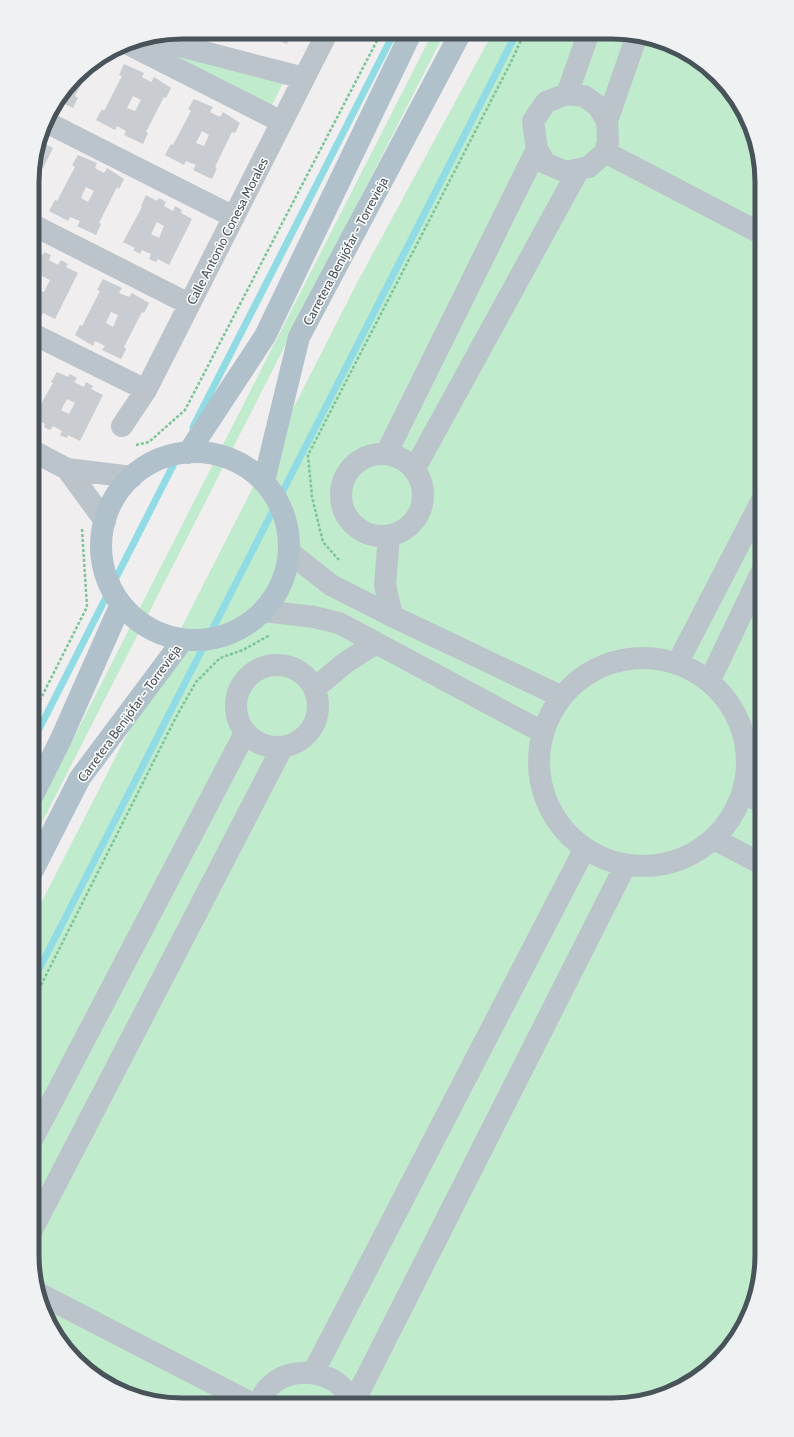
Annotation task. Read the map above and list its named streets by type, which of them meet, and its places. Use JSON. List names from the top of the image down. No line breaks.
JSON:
{"streets":{"main road":["Carretera Benijófar - Torrevieja"],"street":["Calle Antonio Conesa Morales"]}}
